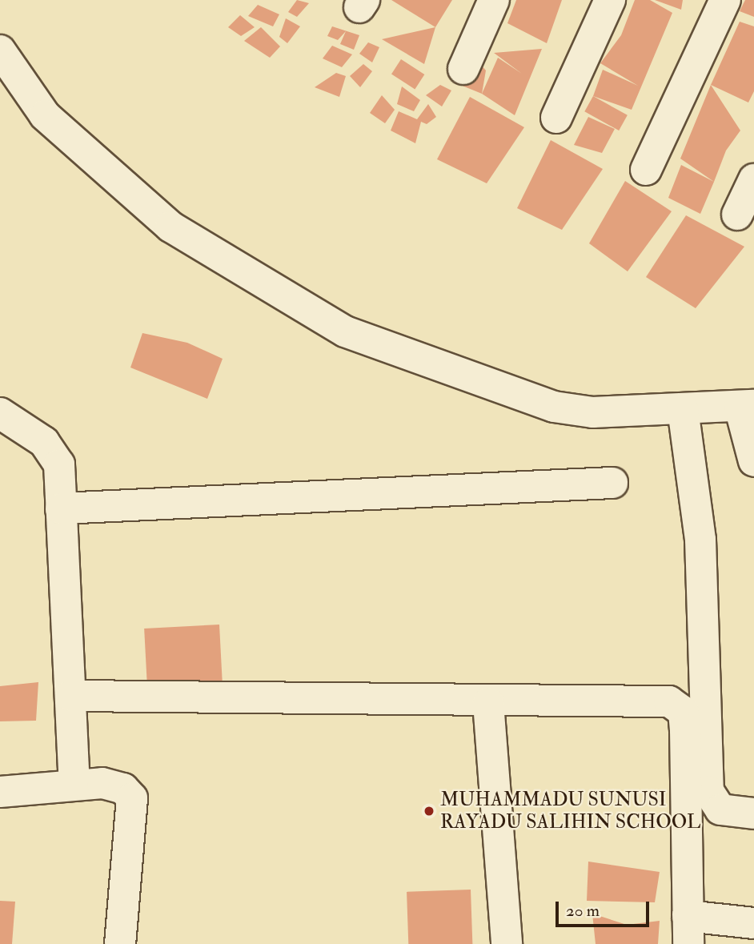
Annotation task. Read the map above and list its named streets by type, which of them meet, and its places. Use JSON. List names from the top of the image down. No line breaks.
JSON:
{"places":["MUHAMMADU SUNUSI RAYADU SALIHIN SCHOOL"],"scale_bar":"20 m"}
